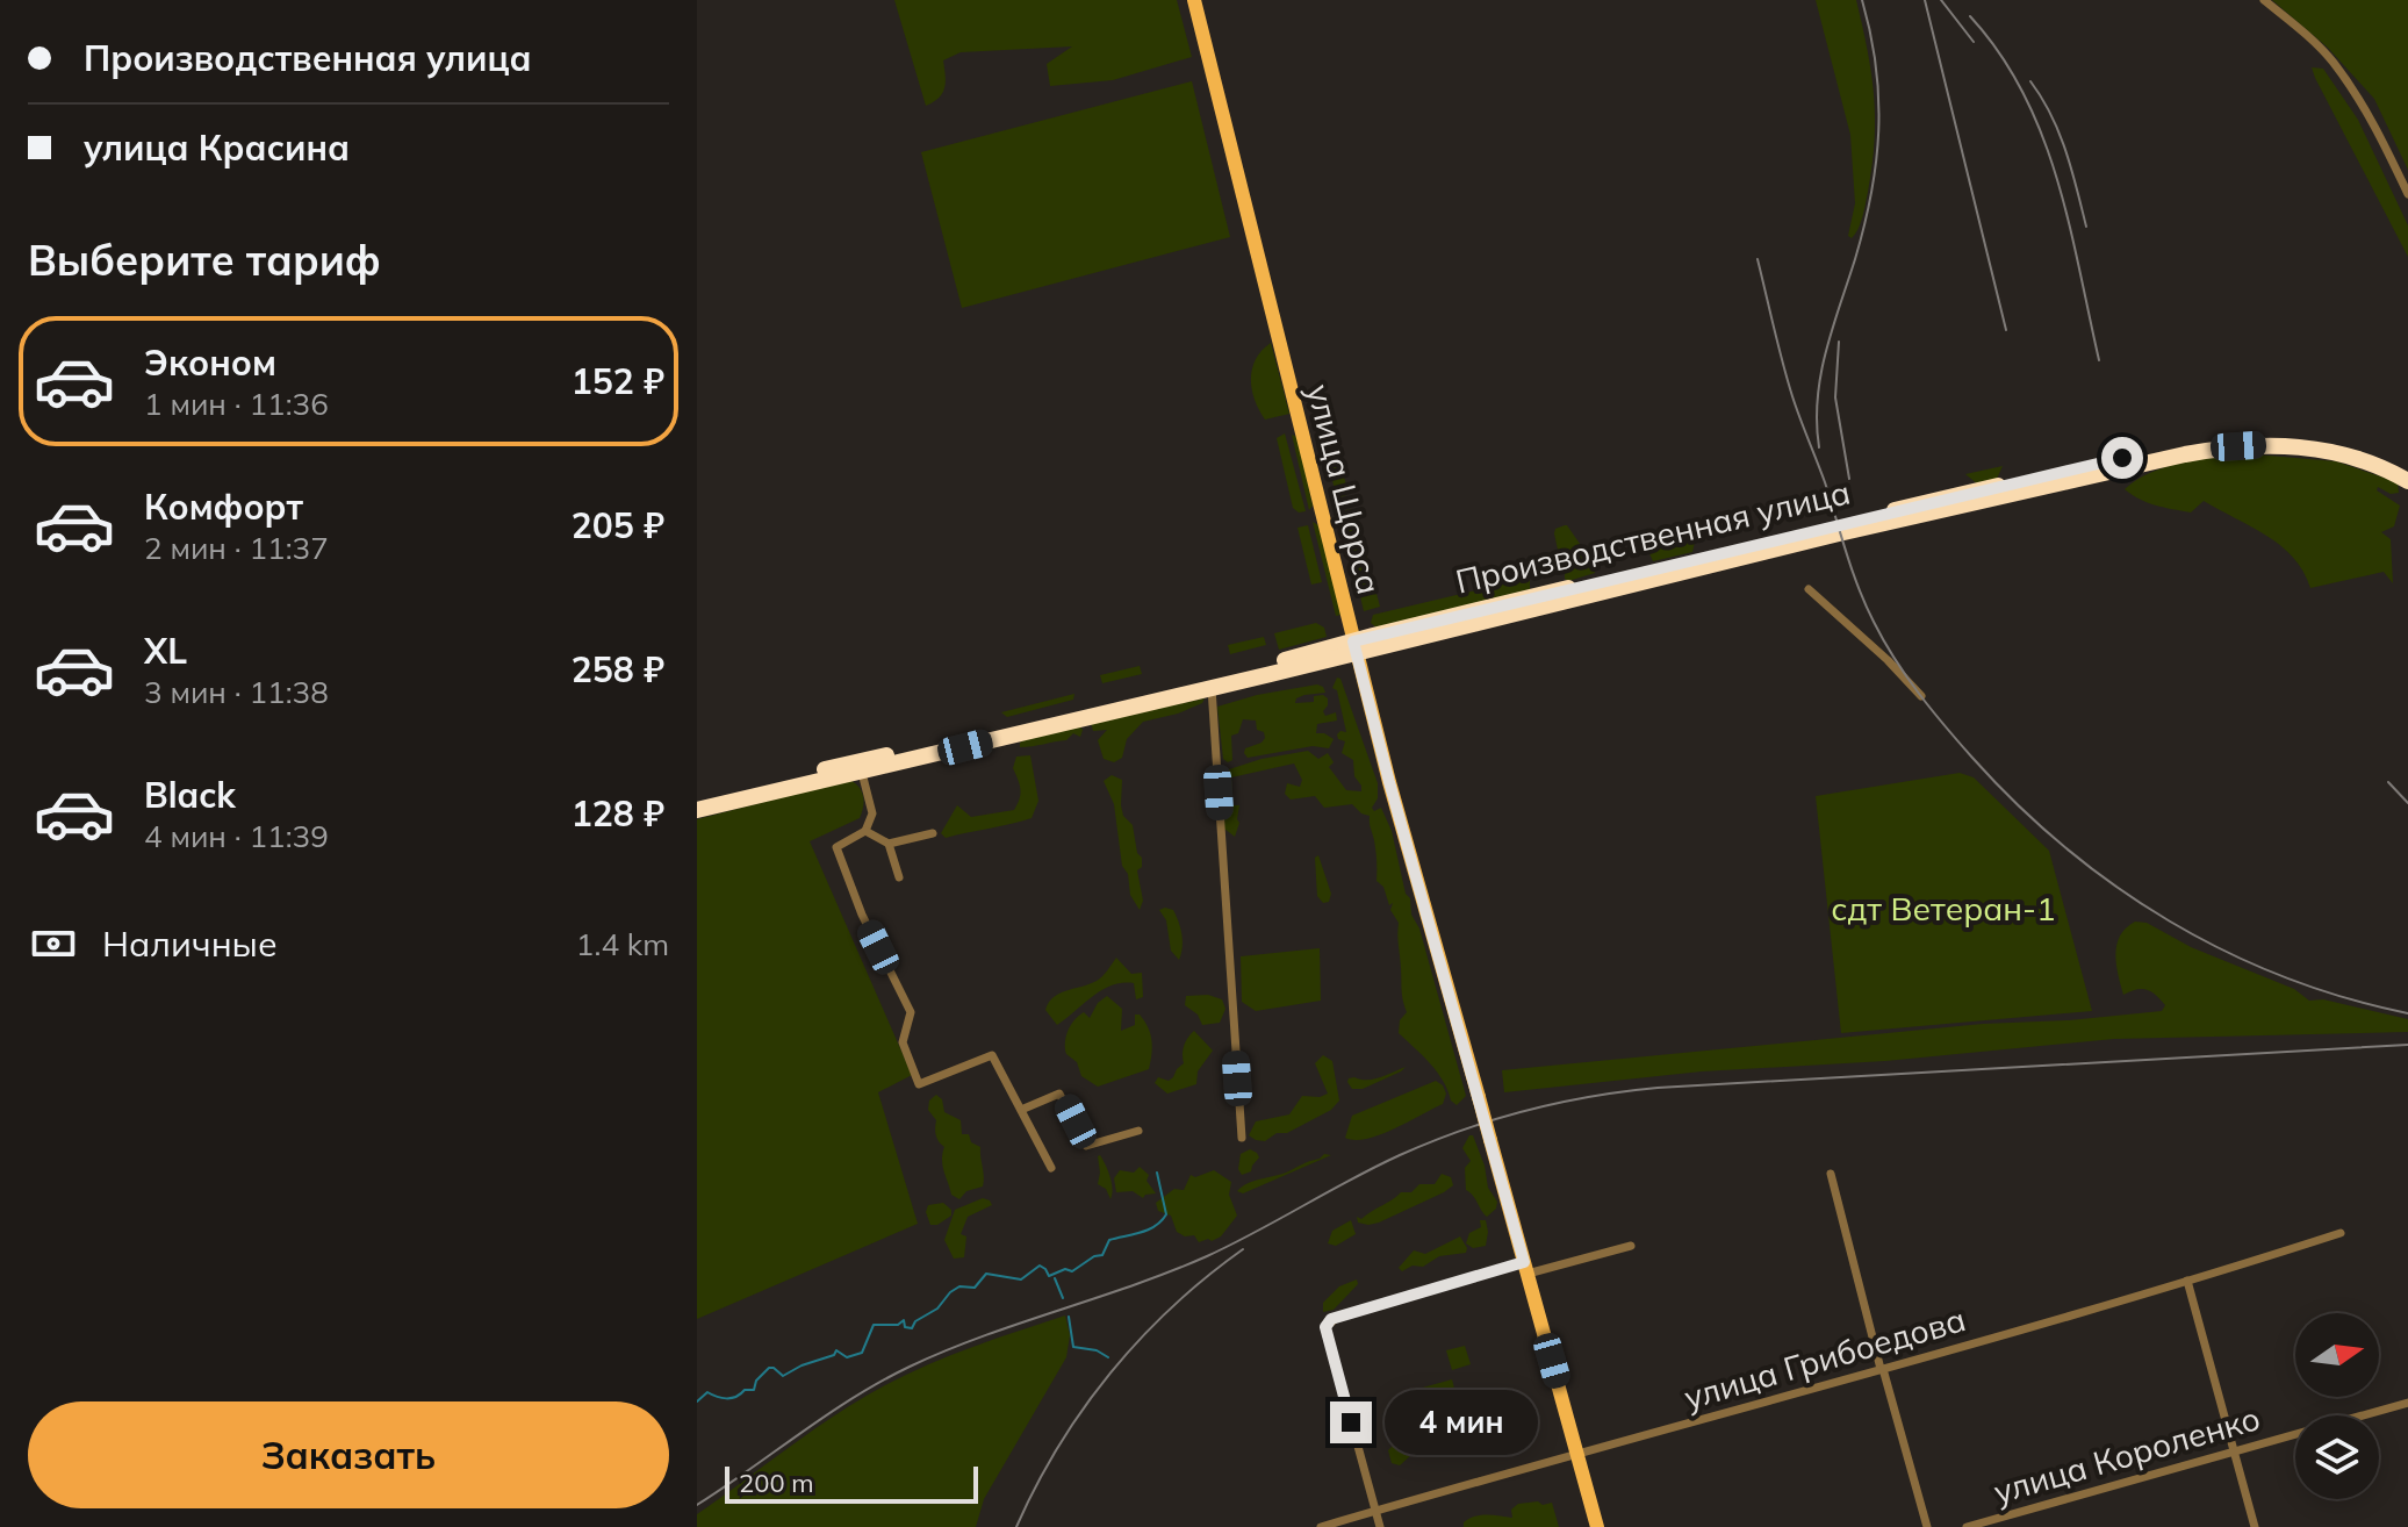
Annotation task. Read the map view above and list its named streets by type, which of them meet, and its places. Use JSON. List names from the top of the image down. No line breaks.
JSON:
{"streets":{"highway":["Производственная улица"],"main road":["улица Щорса"],"street":["улица Грибоедова","улица Короленко"]},"crossings":[["улица Щорса","Производственная улица"],["улица Щорса","улица Грибоедова"]],"parks":["сдт Ветеран-1"],"scale_bar":"200 m","north":"right","page":{"banner":["Производственная улица","улица Красина"],"heading":"Выберите тариф","list":[{"name":"Эконом","note":"1 мин · 11:36","value":"152 ₽"},{"name":"Комфорт","note":"2 мин · 11:37","value":"205 ₽"},{"name":"XL","note":"3 мин · 11:38","value":"258 ₽"},{"name":"Black","note":"4 мин · 11:39","value":"128 ₽"}],"pay":["Наличные","1.4 km"],"buttons":"Заказать","bubble":"4 мин","scale":"200 m"}}
